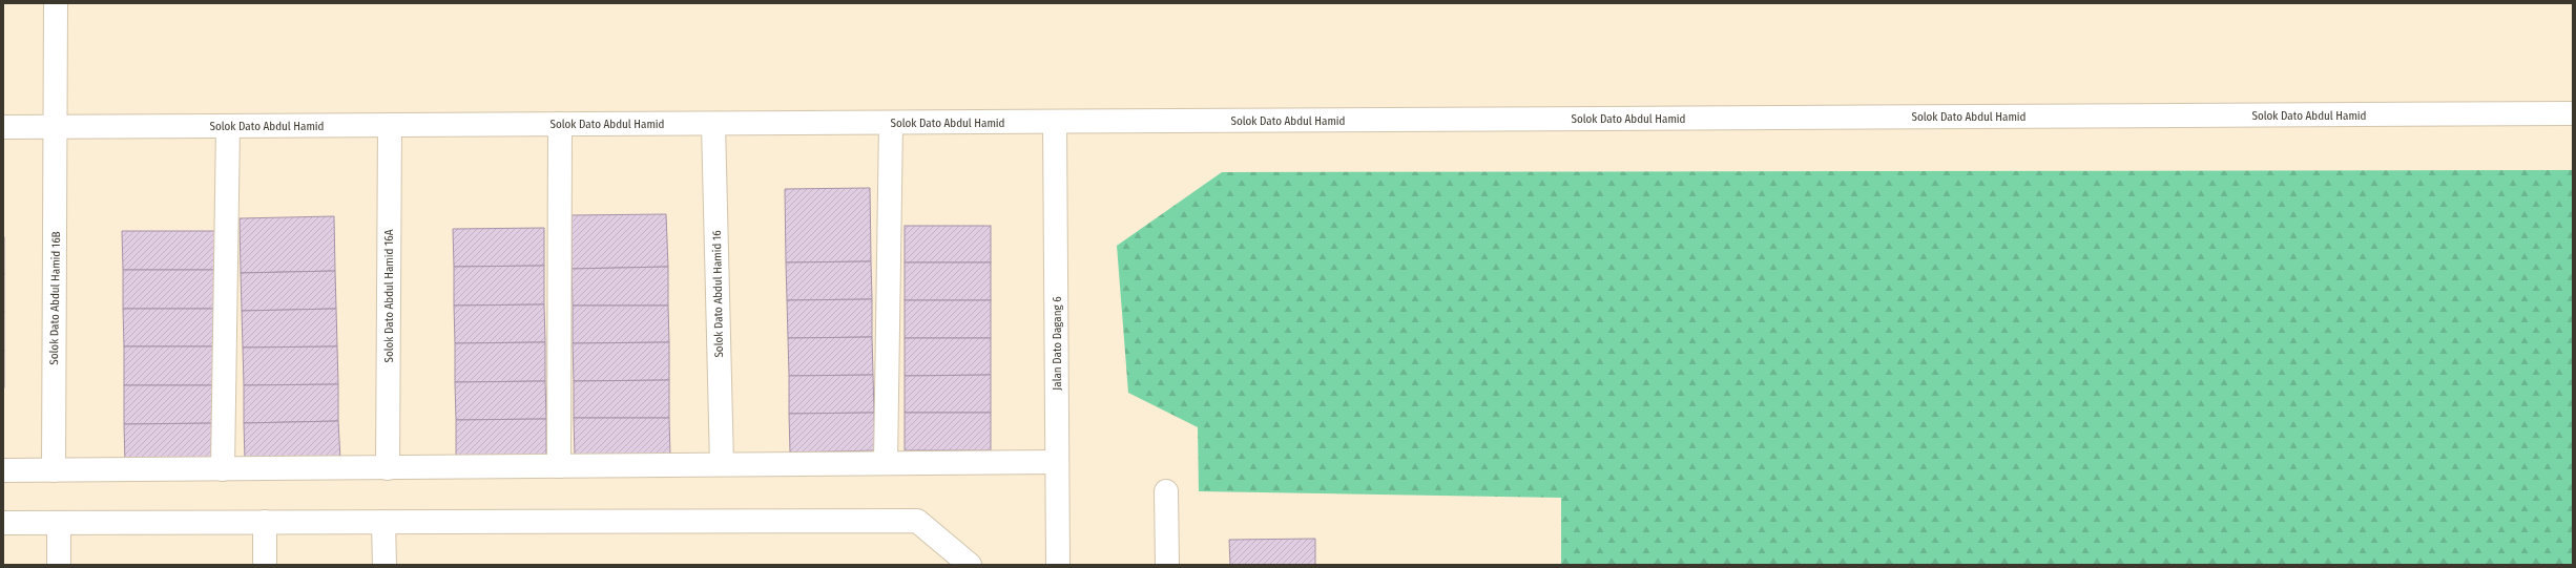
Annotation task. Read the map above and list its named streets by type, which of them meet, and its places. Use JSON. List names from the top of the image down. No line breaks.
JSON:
{"streets":{"street":["Solok Dato Abdul Hamid","Solok Dato Abdul Hamid 16","Solok Dato Abdul Hamid 16A","Solok Dato Abdul Hamid 16B","Jalan Dato Dagang 6"]},"crossings":[["Solok Dato Abdul Hamid","Solok Dato Abdul Hamid 16"],["Solok Dato Abdul Hamid","Solok Dato Abdul Hamid 16A"],["Solok Dato Abdul Hamid","Solok Dato Abdul Hamid 16B"],["Solok Dato Abdul Hamid","Jalan Dato Dagang 6"]]}
